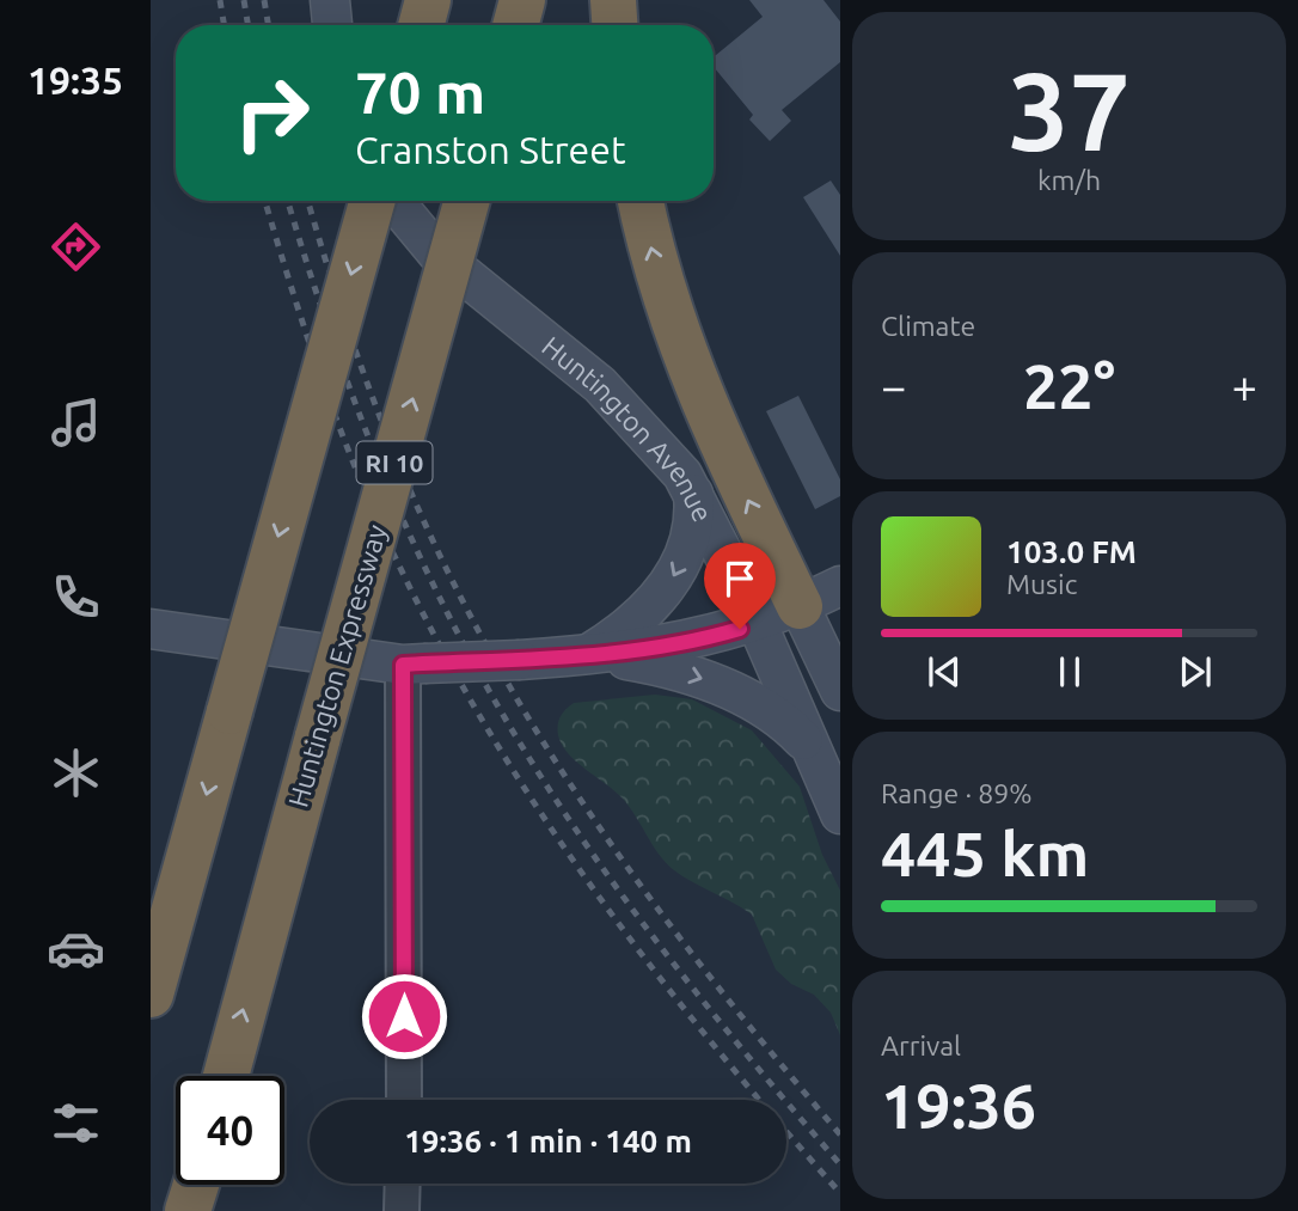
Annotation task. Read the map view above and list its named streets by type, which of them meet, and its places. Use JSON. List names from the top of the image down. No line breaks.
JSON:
{"streets":{"highway":["RI 10","Huntington Expressway"],"main road":["Huntington Avenue"]},"page":{"tabs":"19:35","tile":[["37","km/h"],"Climate",["Range · 89%","445 km"],["Arrival","19:36"]],"turn":["70 m","Cranston Street"],"heat":["−","22°","+"],"song":["103.0 FM","Music"],"limit":"40","trip":"19:36 · 1 min · 140 m"}}
